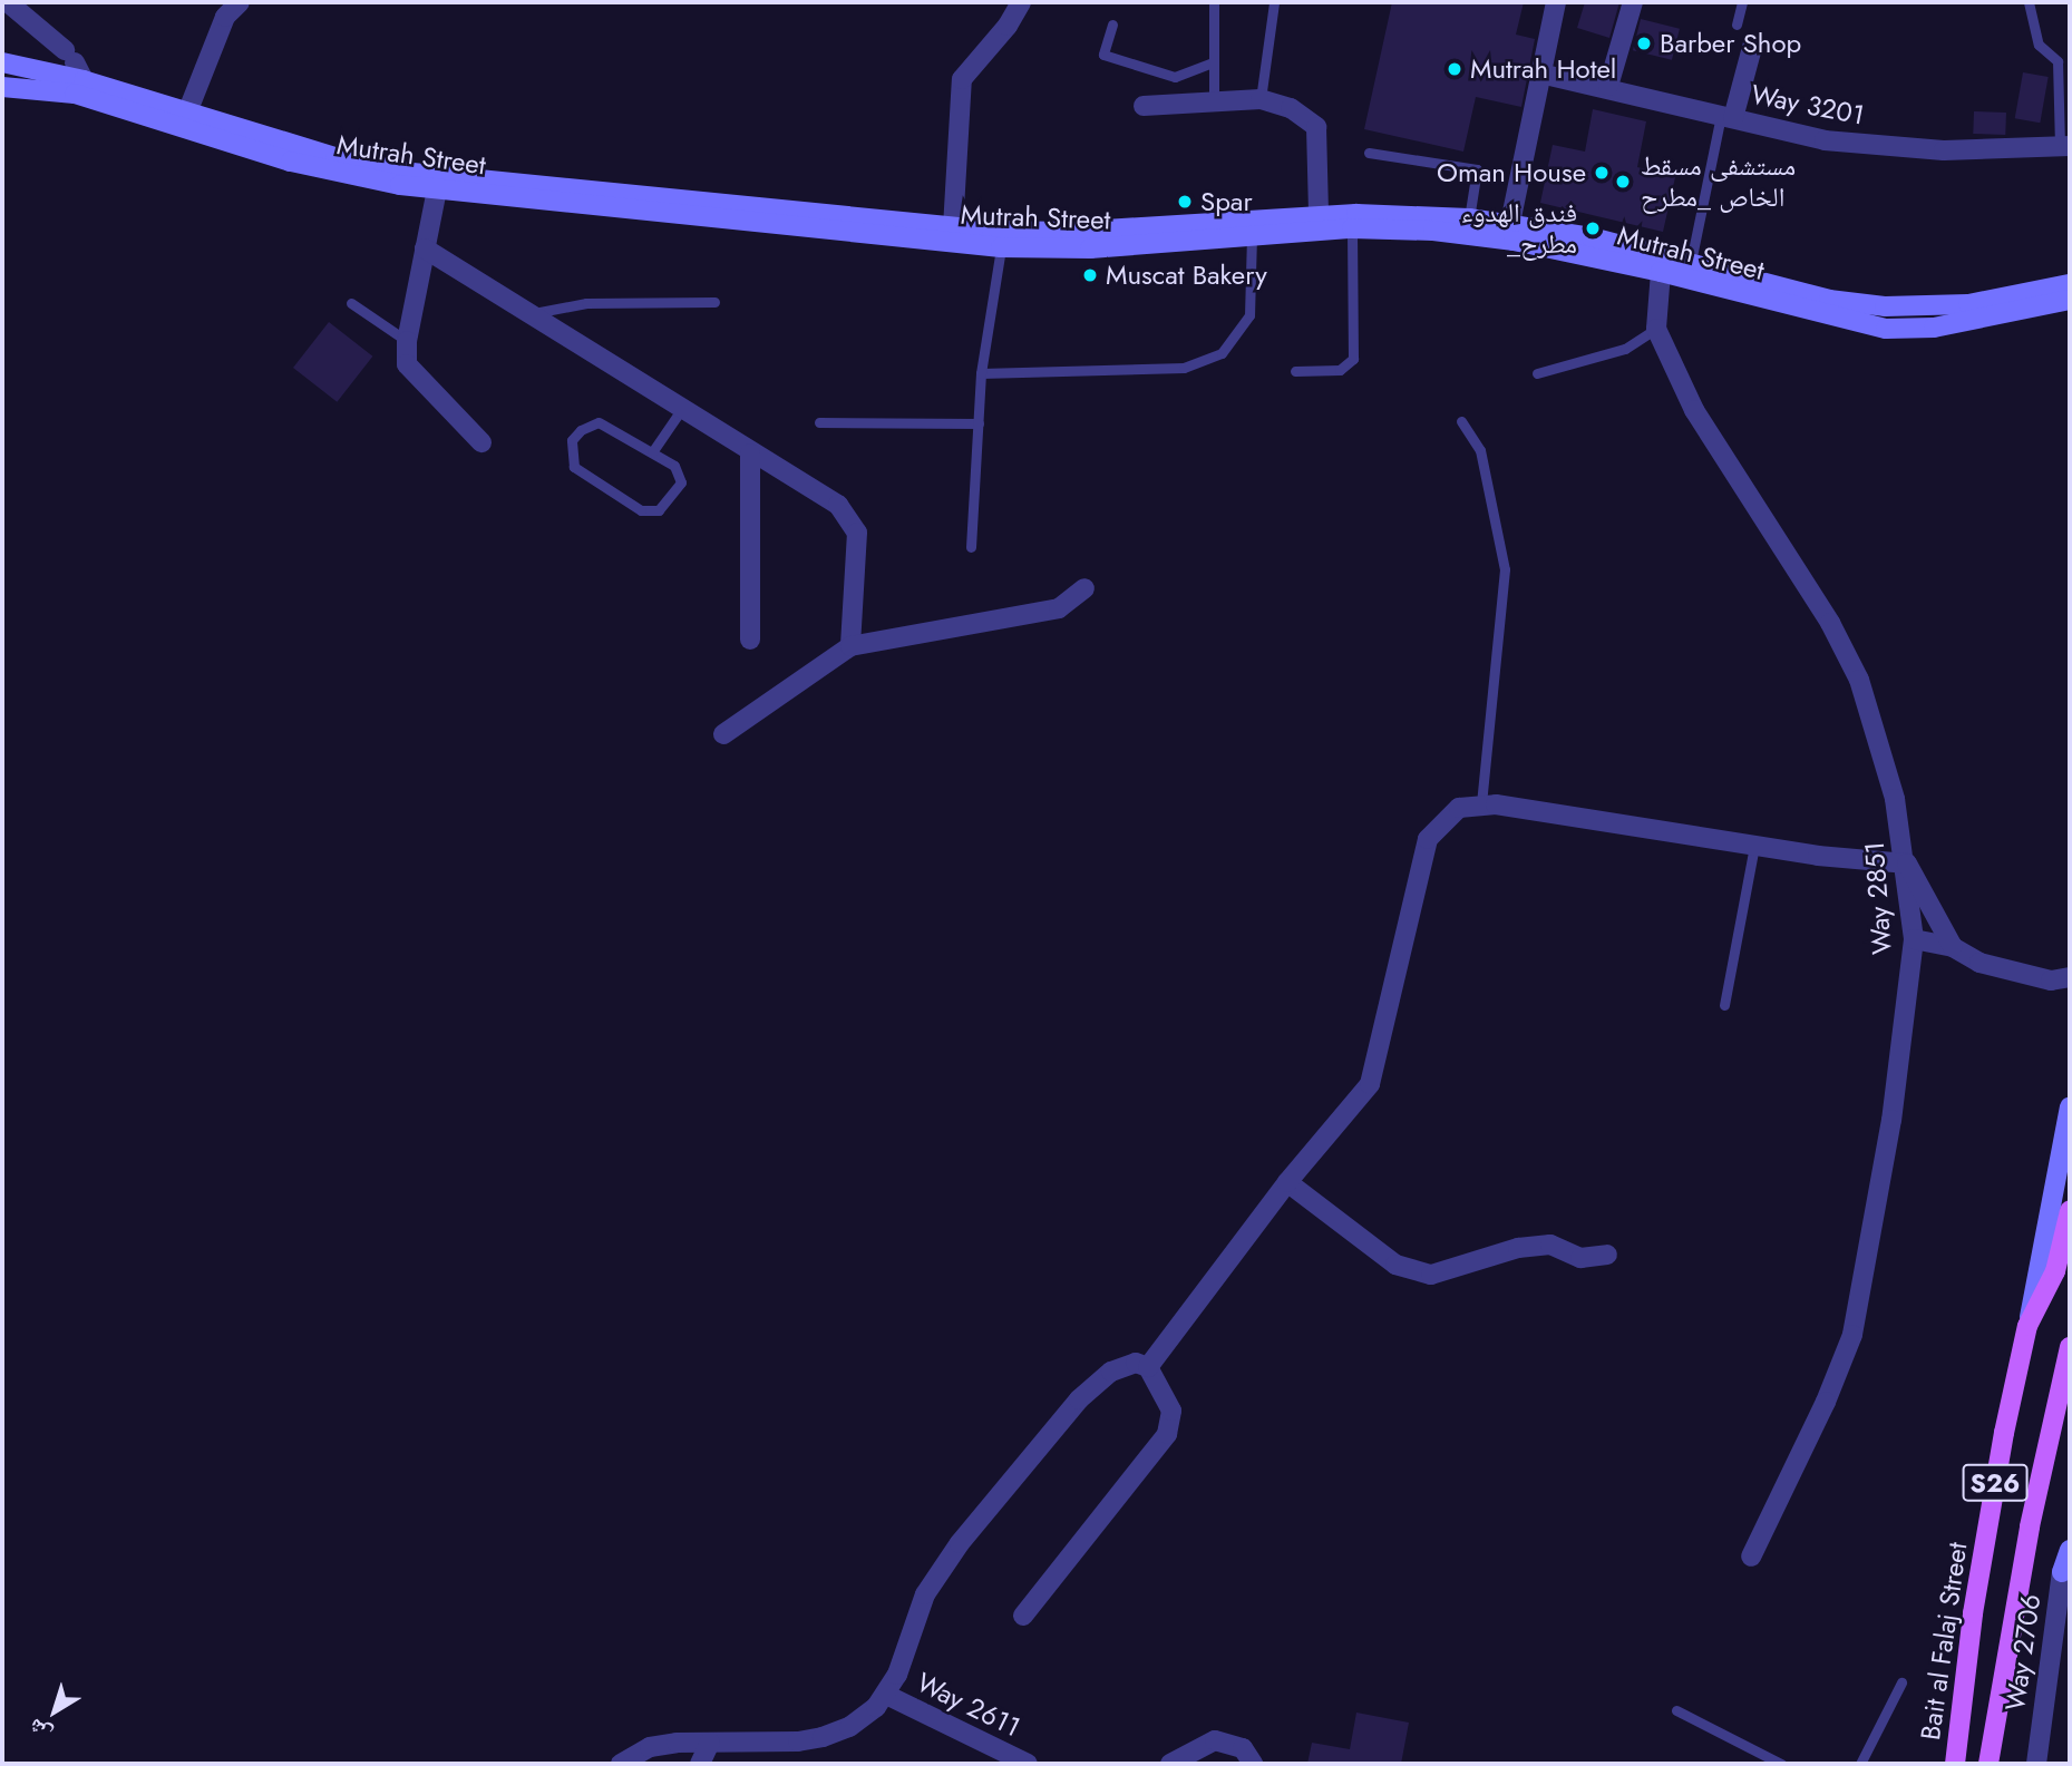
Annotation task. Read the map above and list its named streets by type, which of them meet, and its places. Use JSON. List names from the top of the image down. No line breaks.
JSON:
{"streets":{"main road":["Mutrah Street","S26","Bait al Falaj Street","Way 2706"],"street":["Way 3201","Way 2851","Way 2611"]},"crossings":[["Mutrah Street","Way 2851"]],"places":["Barber Shop","Mutrah Hotel","Oman House","مستشفى مسقط الخاص _مطرح","Spar","فندق الهدوء _مطرح","Muscat Bakery"],"north":"bottom left"}
